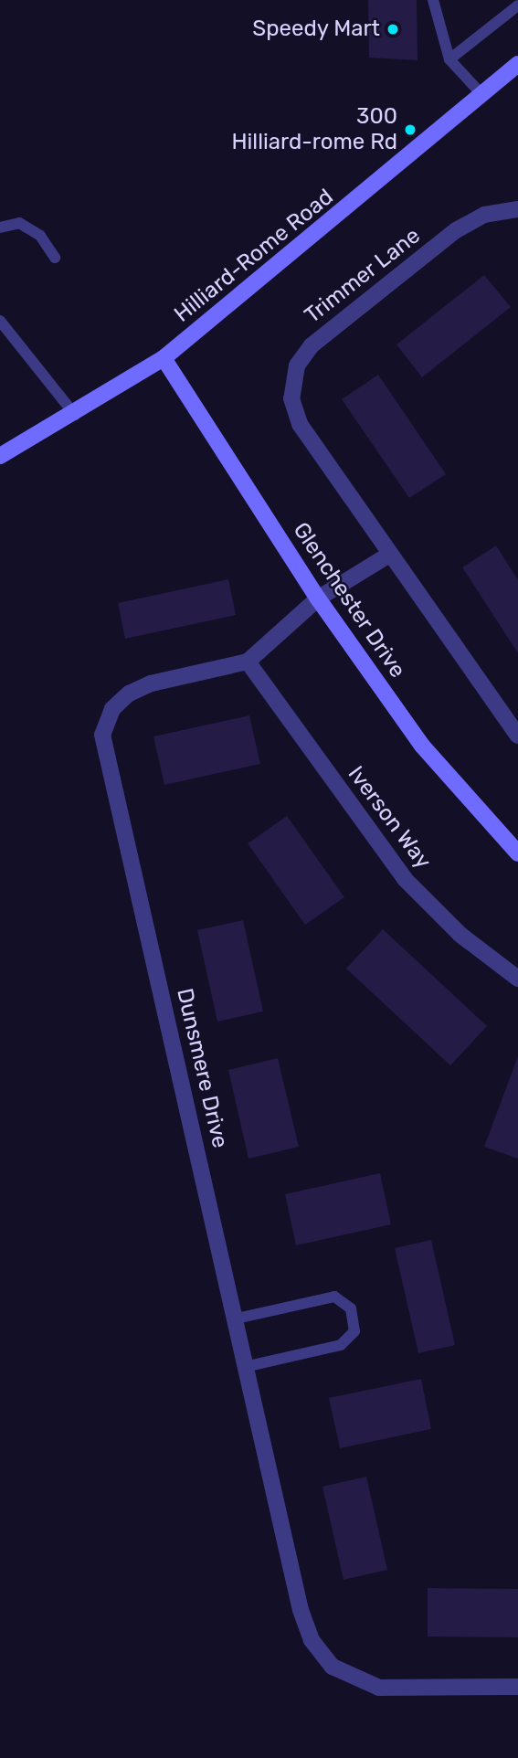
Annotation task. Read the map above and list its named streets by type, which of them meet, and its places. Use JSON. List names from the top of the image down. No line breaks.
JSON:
{"streets":{"main road":["Hilliard-Rome Road","Glenchester Drive"],"street":["Trimmer Lane","Iverson Way","Dunsmere Drive"]},"crossings":[["Hilliard-Rome Road","Glenchester Drive"],["Trimmer Lane","Dunsmere Drive"],["Glenchester Drive","Dunsmere Drive"],["Iverson Way","Dunsmere Drive"]],"places":["Speedy Mart","300 Hilliard-rome Rd"]}
